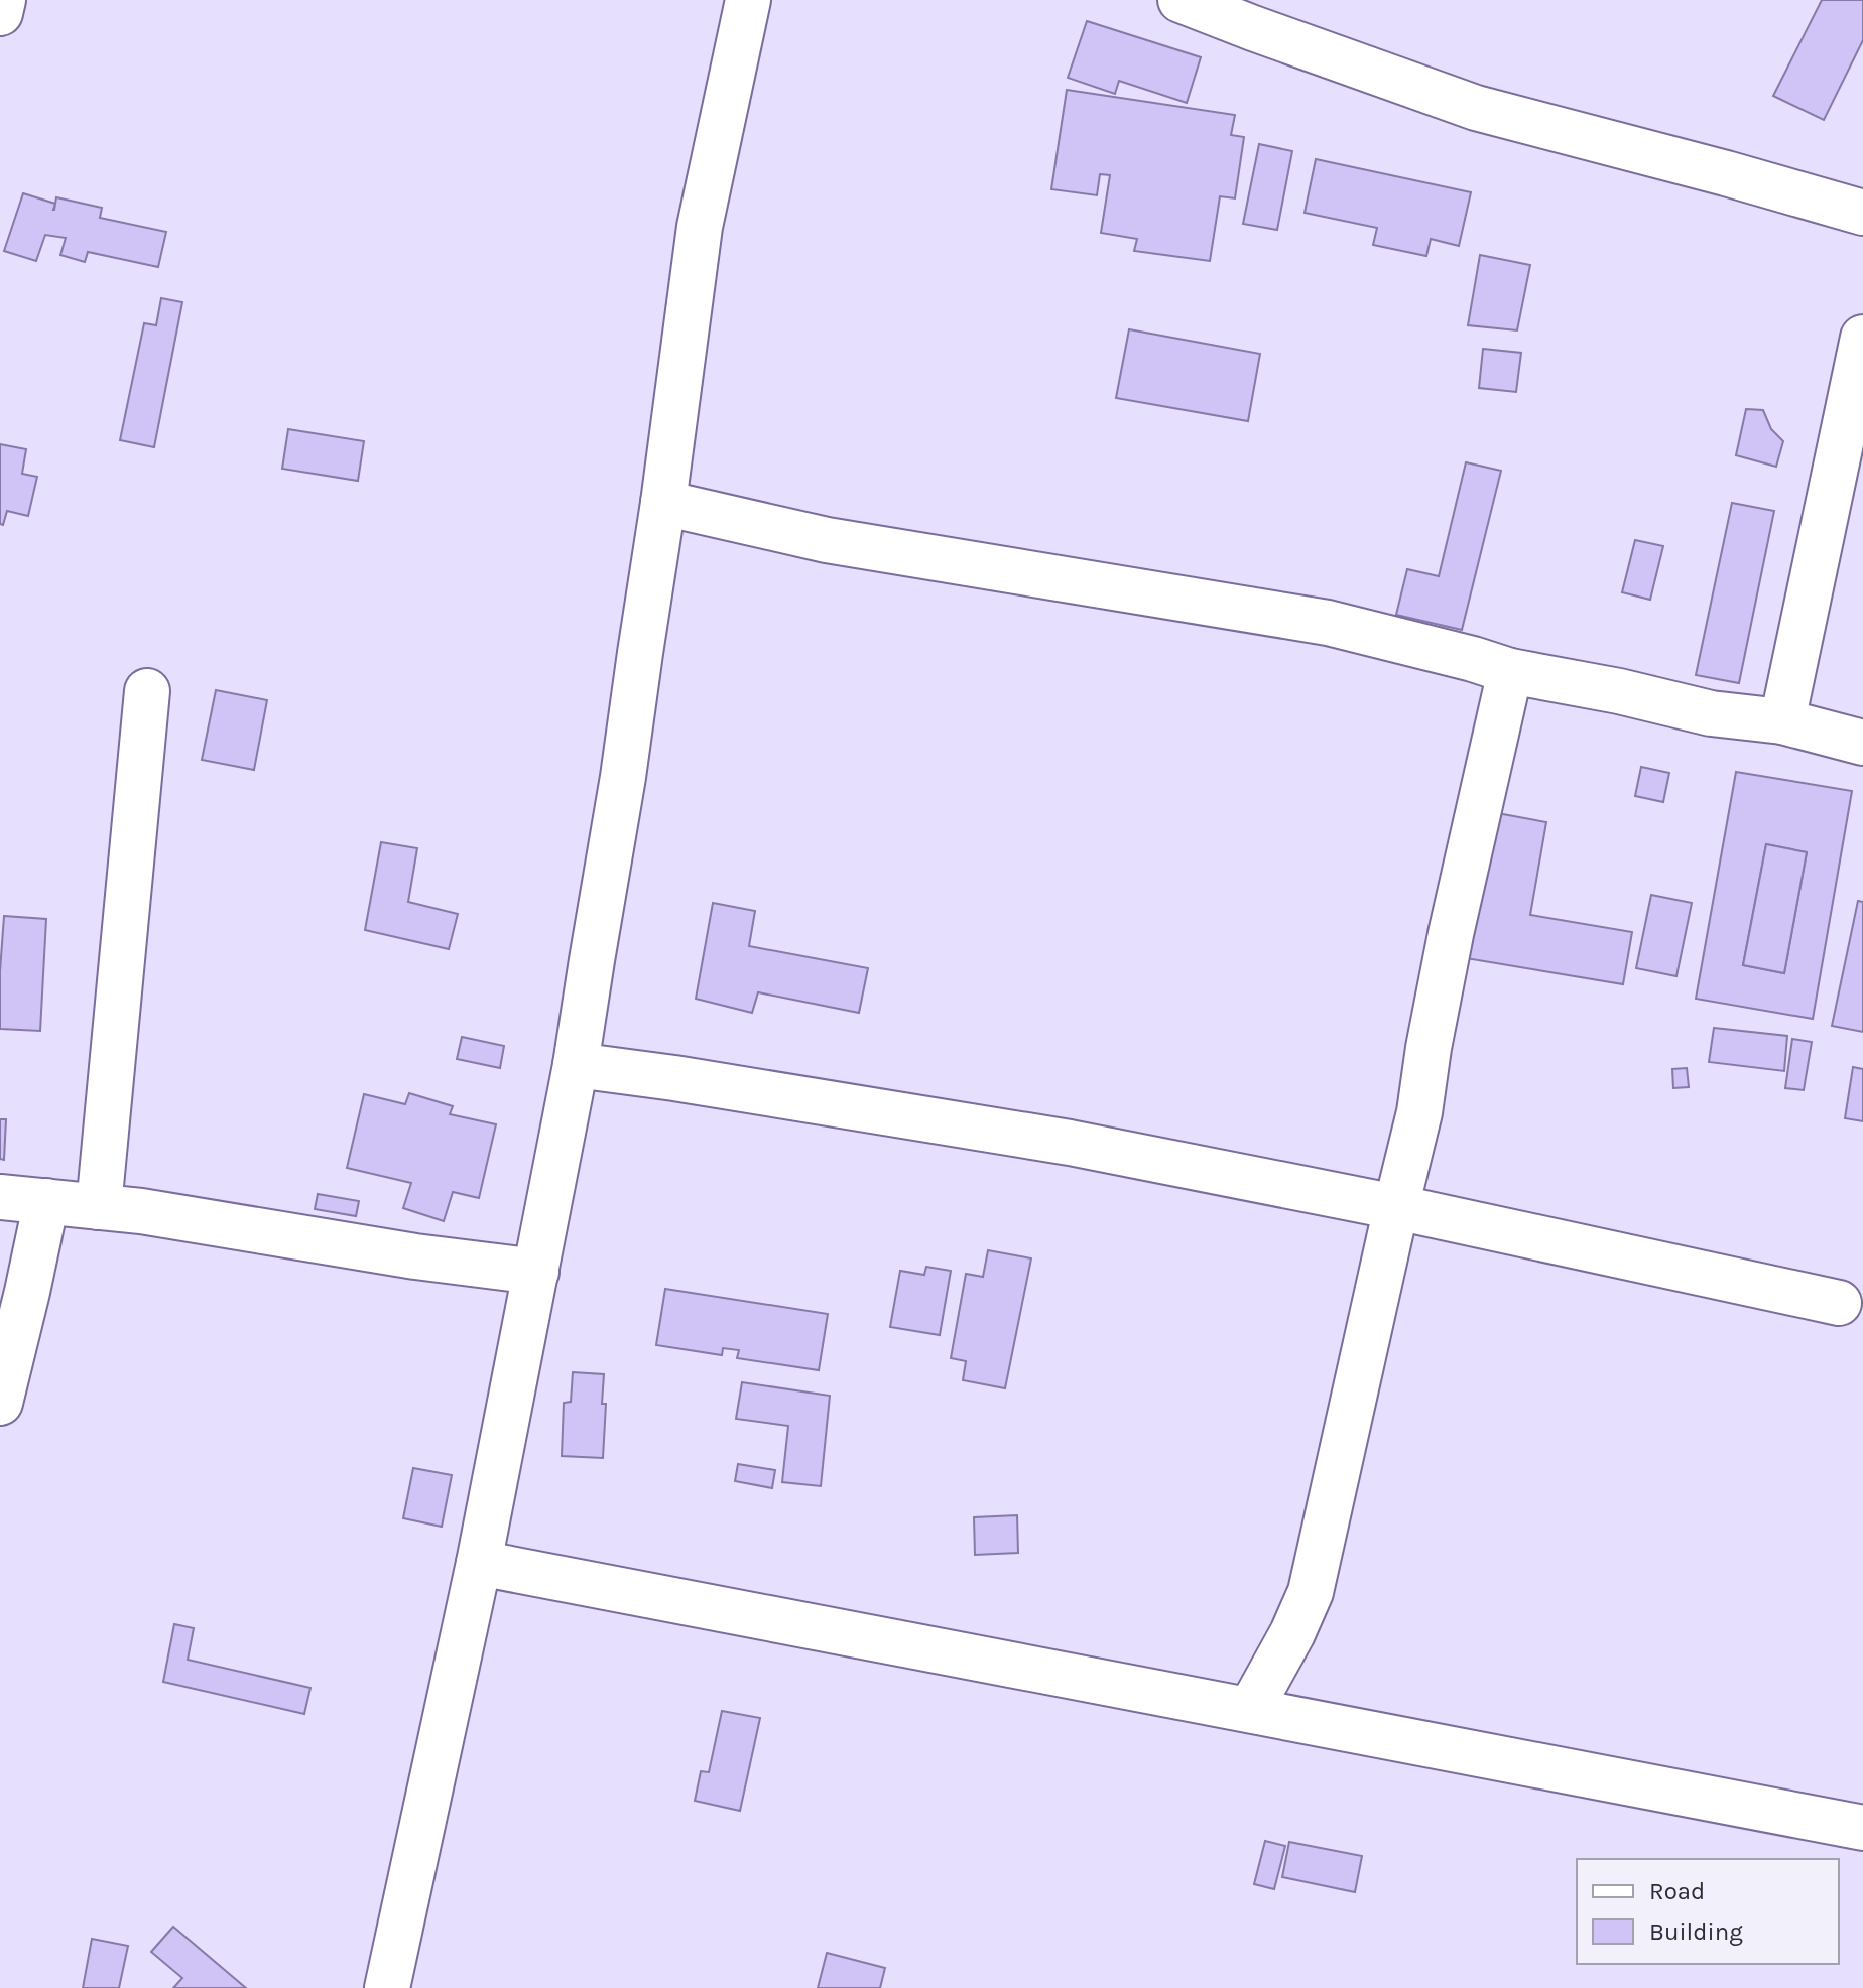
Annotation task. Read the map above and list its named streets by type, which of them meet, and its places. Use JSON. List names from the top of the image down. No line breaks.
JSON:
{"legend":["Road","Building"]}
